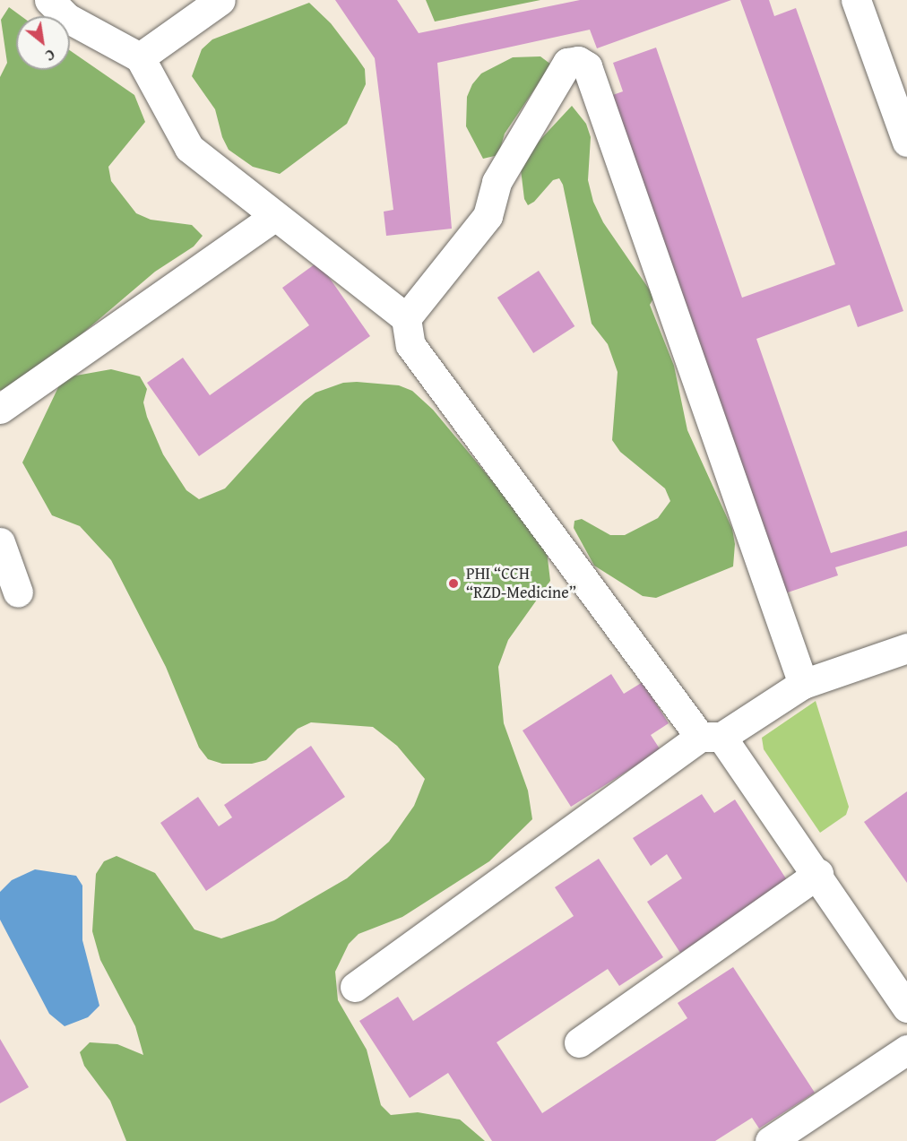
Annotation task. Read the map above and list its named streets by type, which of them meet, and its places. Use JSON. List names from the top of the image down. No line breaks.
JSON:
{"places":["PHI “CCH “RZD-Medicine”"],"north":"bottom right"}
